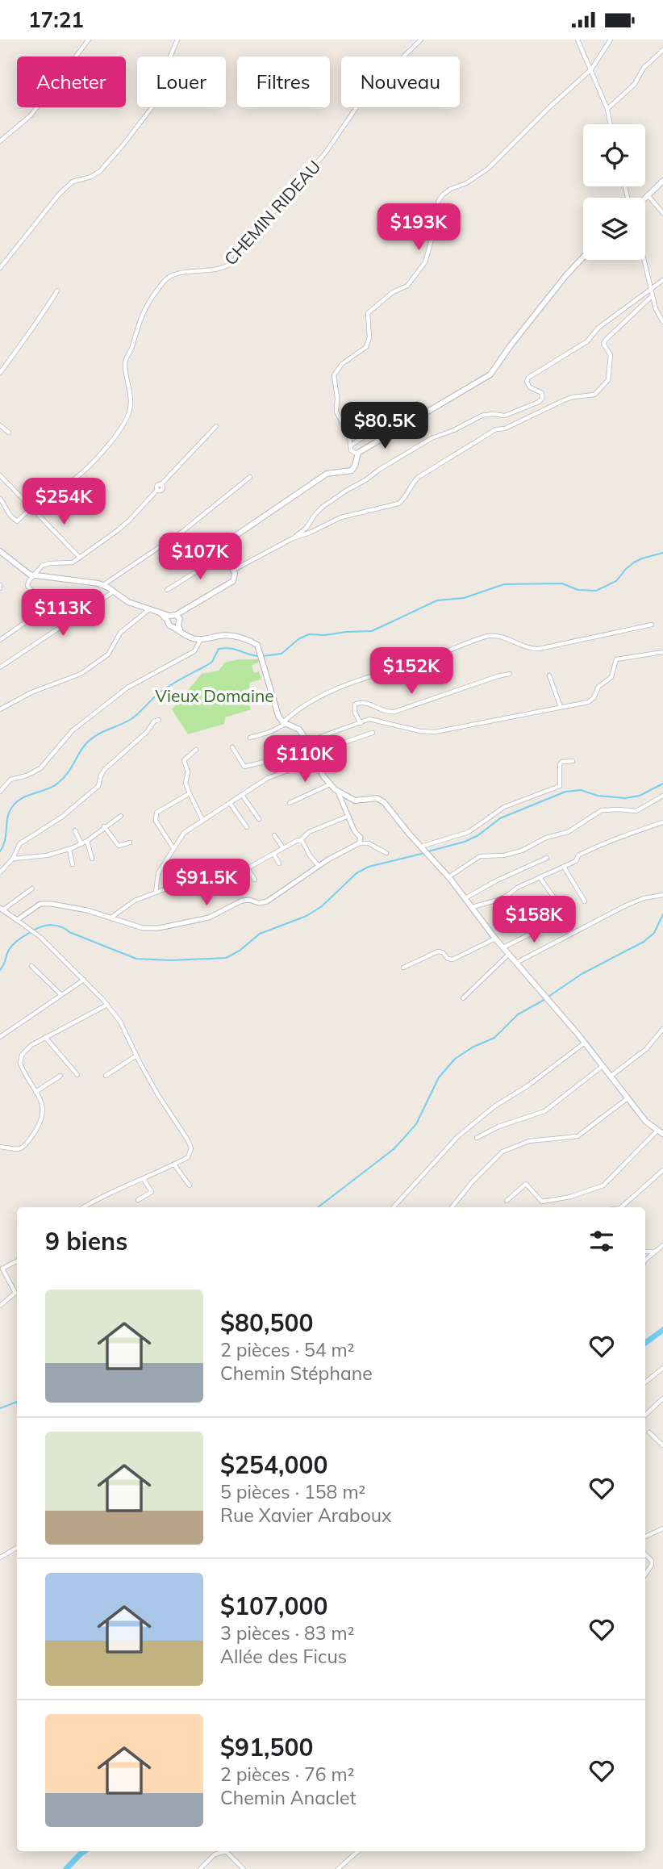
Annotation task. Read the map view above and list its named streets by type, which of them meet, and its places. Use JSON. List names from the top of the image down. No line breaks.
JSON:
{"streets":{"street":["CHEMIN RIDEAU"]},"parks":["Vieux Domaine"],"page":{"status":"17:21","chip":["Acheter","Louer","Filtres","Nouveau"],"price":["$193K","$80.5K","$254K","$107K","$113K","$152K","$110K","$91.5K","$158K"],"heading":"9 biens","list":[{"name":"$80,500","note":"2 pièces · 54 m² · Chemin Stéphane"},{"name":"$254,000","note":"5 pièces · 158 m² · Rue Xavier Araboux"},{"name":"$107,000","note":"3 pièces · 83 m² · Allée des Ficus"},{"name":"$91,500","note":"2 pièces · 76 m² · Chemin Anaclet"}]}}
